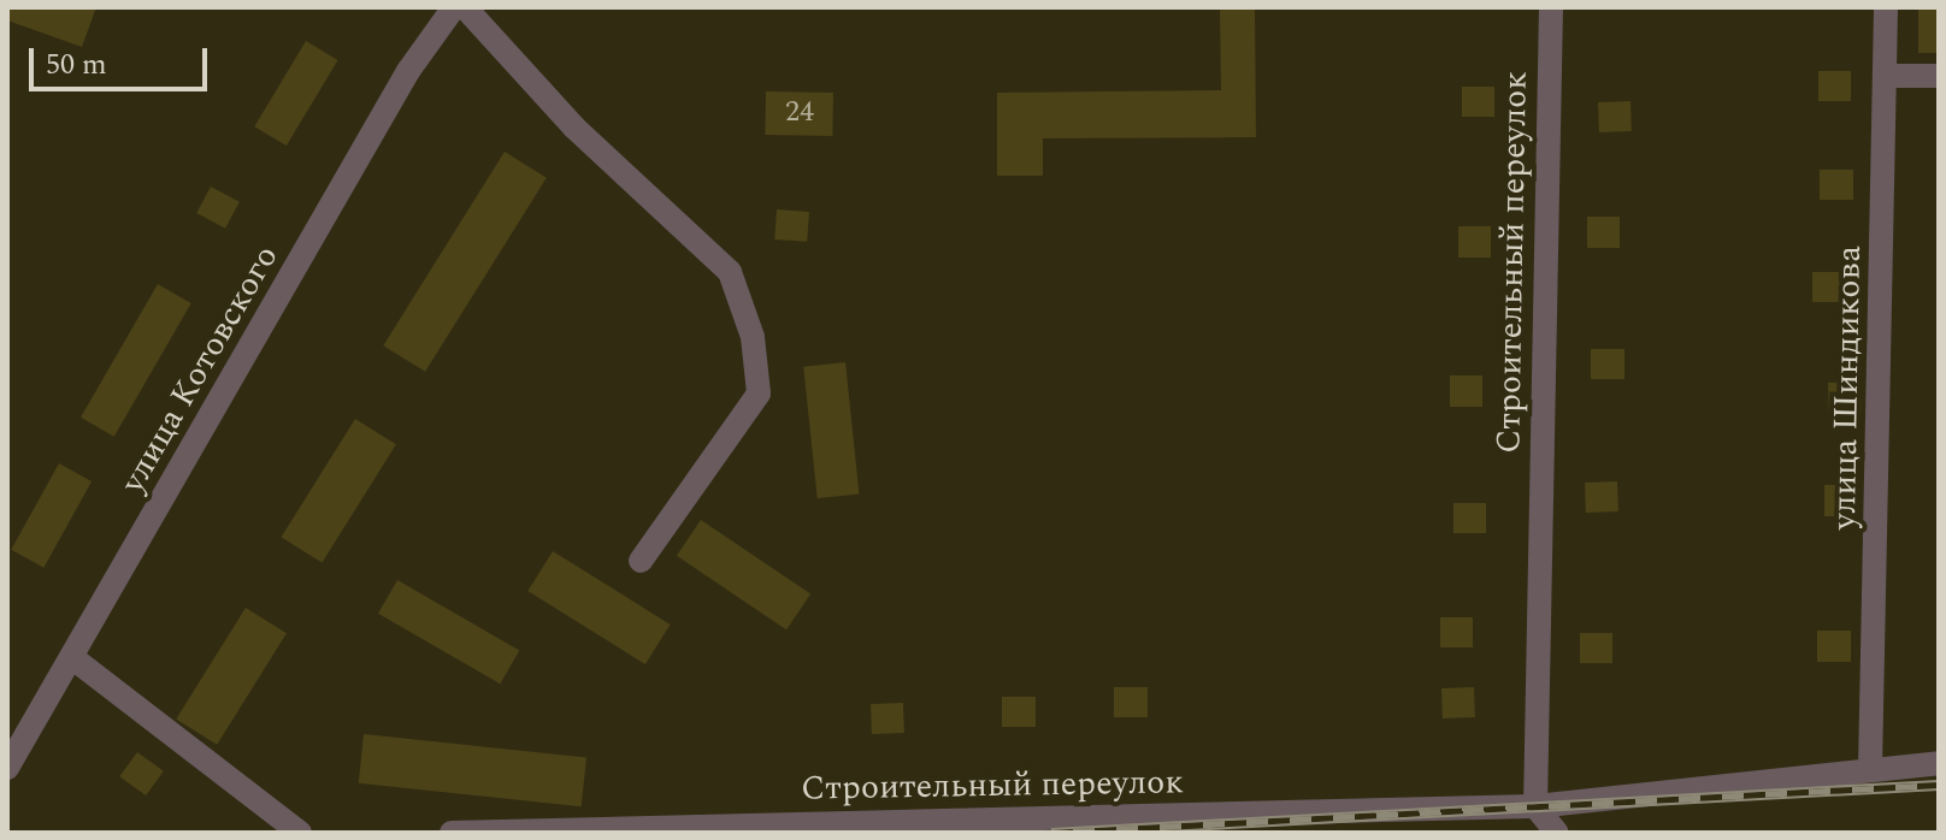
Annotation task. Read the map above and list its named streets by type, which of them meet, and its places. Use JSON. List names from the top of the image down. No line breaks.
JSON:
{"streets":{"street":["Строительный переулок","улица Котовского","улица Шиндикова"]},"crossings":[["Строительный переулок","улица Шиндикова"]],"house_numbers":["24"],"scale_bar":"50 m"}
